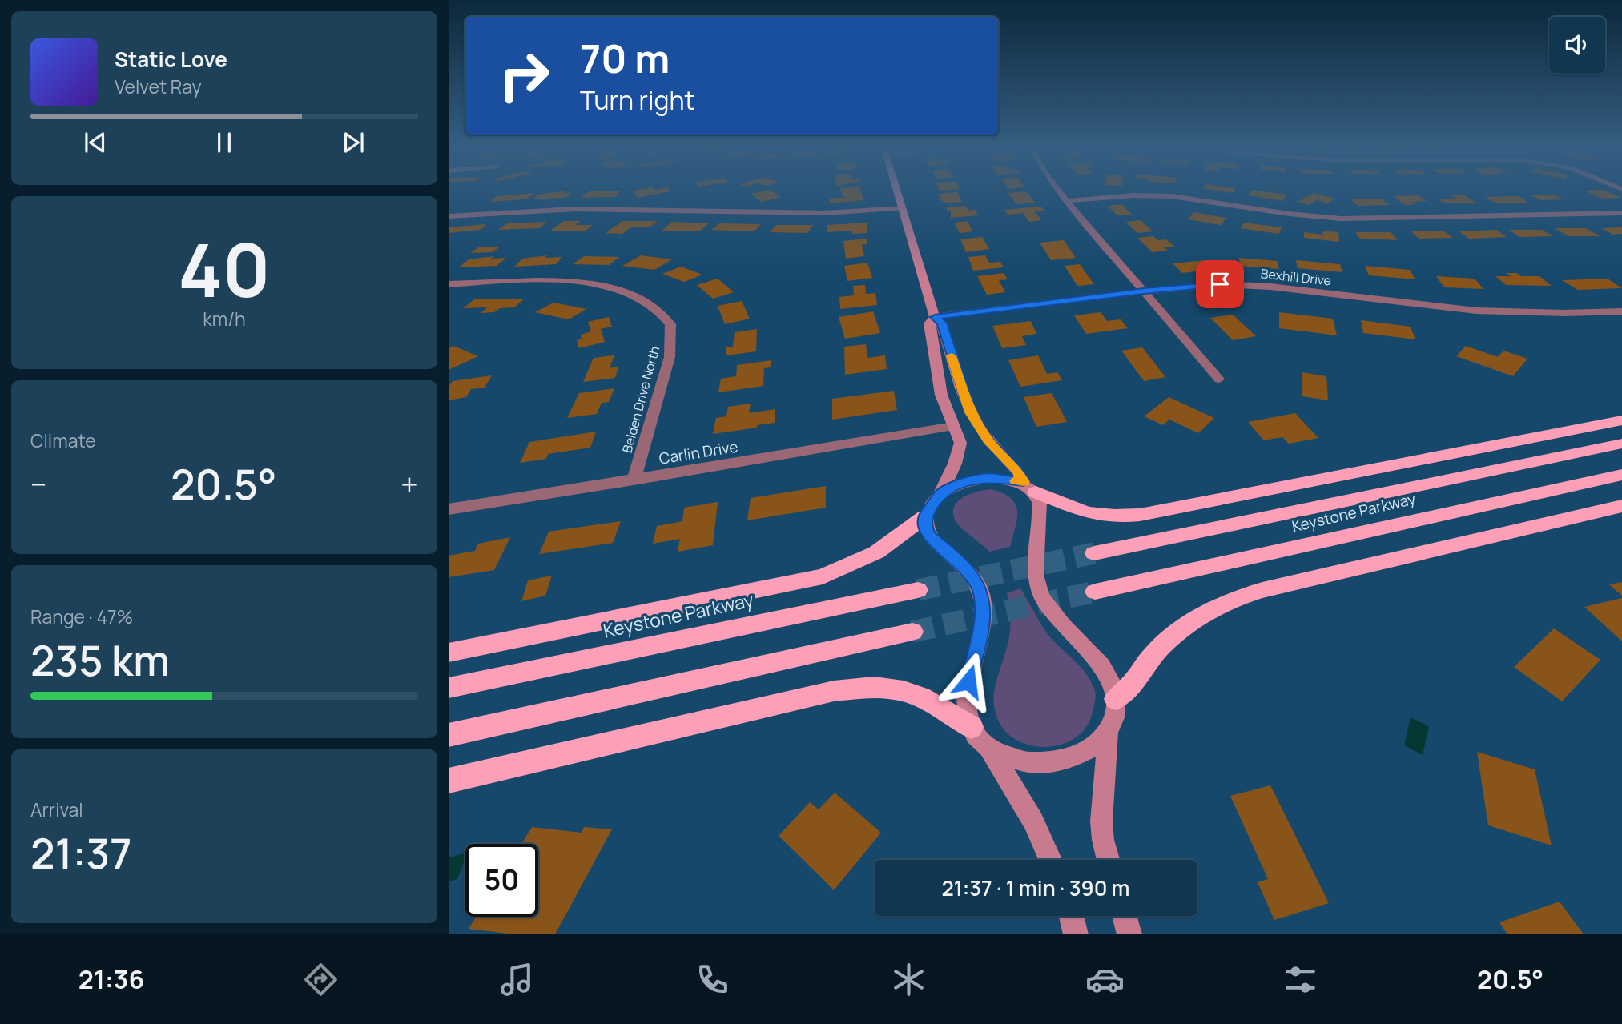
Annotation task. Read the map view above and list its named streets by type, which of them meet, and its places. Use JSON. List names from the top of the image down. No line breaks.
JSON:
{"streets":{"highway":["Keystone Parkway"],"street":["Bexhill Drive","Belden Drive North","Carlin Drive"]},"crossings":[["Belden Drive North","Carlin Drive"]],"page":{"turn":["70 m","Turn right"],"song":["Static Love","Velvet Ray"],"tile":[["40","km/h"],"Climate",["Range · 47%","235 km"],["Arrival","21:37"]],"heat":["−","20.5°","+"],"limit":"50","trip":"21:37 · 1 min · 390 m","tabs":["21:36","20.5°"]}}
